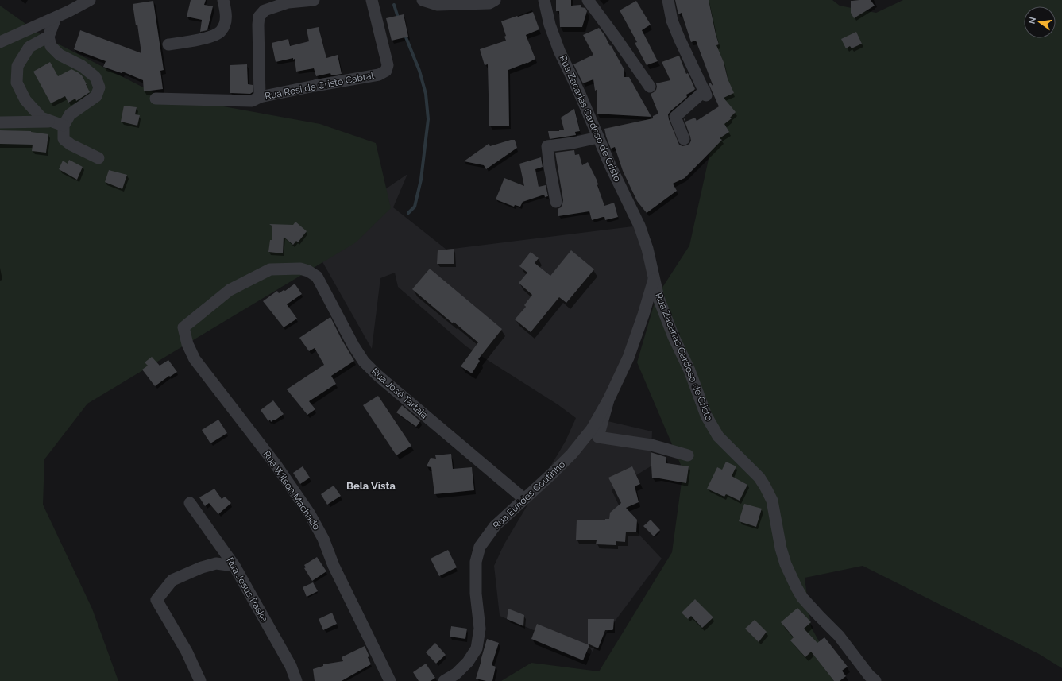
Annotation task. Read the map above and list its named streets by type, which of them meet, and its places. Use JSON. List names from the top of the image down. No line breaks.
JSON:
{"streets":{"street":["Rua Rosi de Cristo Cabral","Rua Zacarias Cardoso de Cristo","Rua José Tartaia","Rua Wilson Machado","Rua Eurides Coutinho","Rua Jesus Paske"]},"crossings":[["Rua José Tartaia","Rua Wilson Machado"],["Rua José Tartaia","Rua Eurides Coutinho"]],"districts":["Bela Vista"],"north":"left"}
